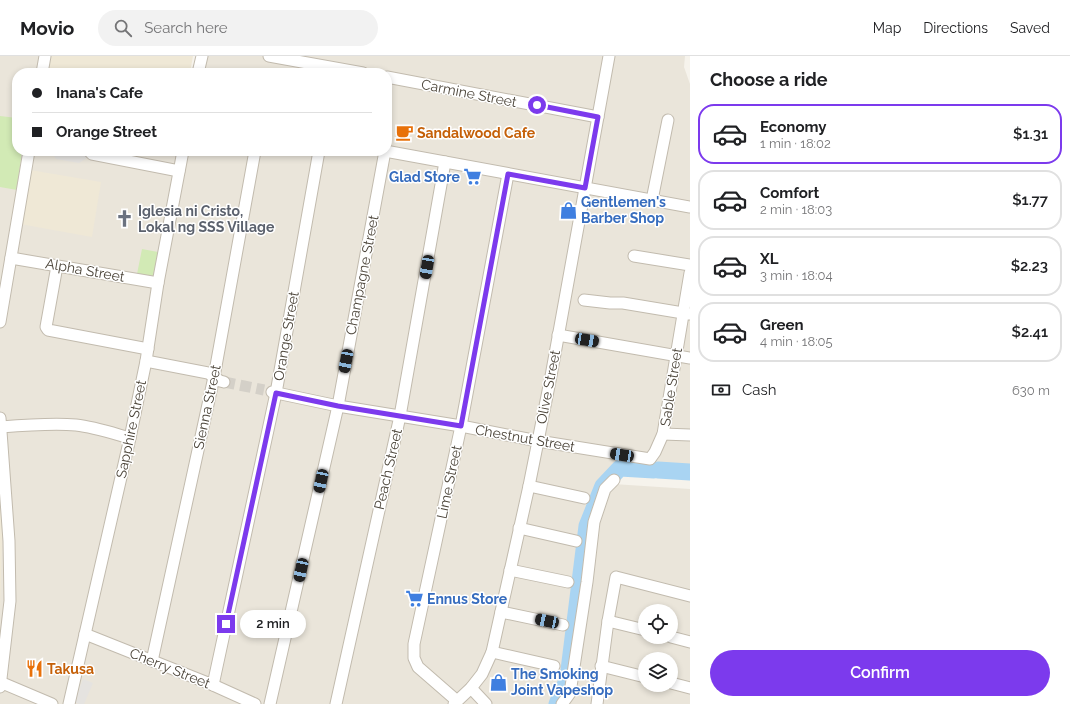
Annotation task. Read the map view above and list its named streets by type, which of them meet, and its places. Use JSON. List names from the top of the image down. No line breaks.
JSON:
{"streets":{"street":["Carmine Street","Alpha Street","Champagne Street","Orange Street","Olive Street","Sable Street","Sienna Street","Sapphire Street","Chestnut Street","Peach Street","Lime Street","Cherry Street"]},"crossings":[["Carmine Street","Olive Street"],["Alpha Street","Sapphire Street"],["Champagne Street","Chestnut Street"],["Orange Street","Chestnut Street"],["Orange Street","Cherry Street"],["Olive Street","Chestnut Street"],["Olive Street","Lime Street"],["Sable Street","Chestnut Street"],["Sienna Street","Cherry Street"],["Sapphire Street","Cherry Street"],["Chestnut Street","Peach Street"],["Chestnut Street","Lime Street"]],"places":{"cafe":["Sandalwood Cafe"],"supermarket":["Glad Store","Ennus Store"],"shop":["Gentlemen's Barber Shop","The Smoking Joint Vapeshop"],"church":["Iglesia ni Cristo, Lokal ng SSS Village"],"restaurant":["Takusa"]},"page":{"header":"Movio","search":"Search here","nav":["Map","Directions","Saved"],"heading":"Choose a ride","banner":["Inana's Cafe","Orange Street"],"list":[{"name":"Economy","note":"1 min · 18:02","value":"$1.31"},{"name":"Comfort","note":"2 min · 18:03","value":"$1.77"},{"name":"XL","note":"3 min · 18:04","value":"$2.23"},{"name":"Green","note":"4 min · 18:05","value":"$2.41"}],"pay":["Cash","630 m"],"bubble":"2 min","buttons":"Confirm"}}
